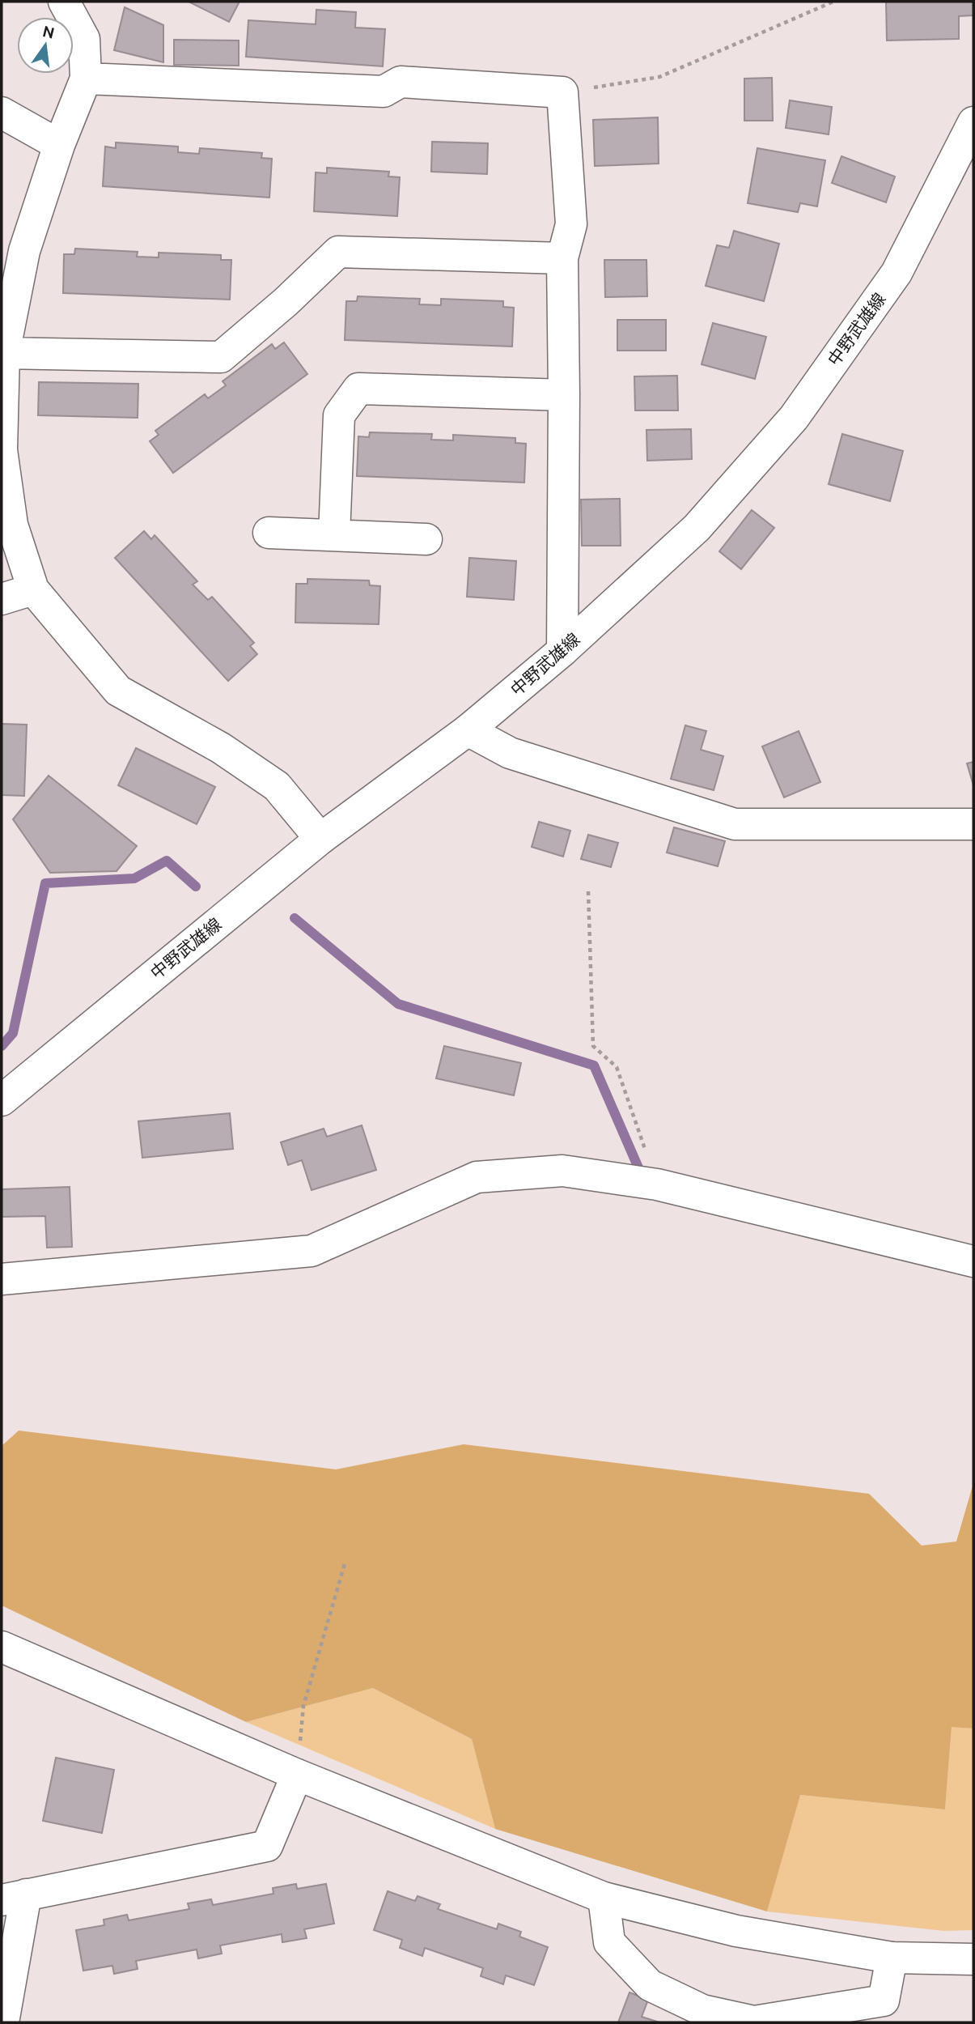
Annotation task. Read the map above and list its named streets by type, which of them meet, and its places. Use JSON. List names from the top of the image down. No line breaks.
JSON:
{"streets":{"street":["中野武雄線"]},"north":"top"}
